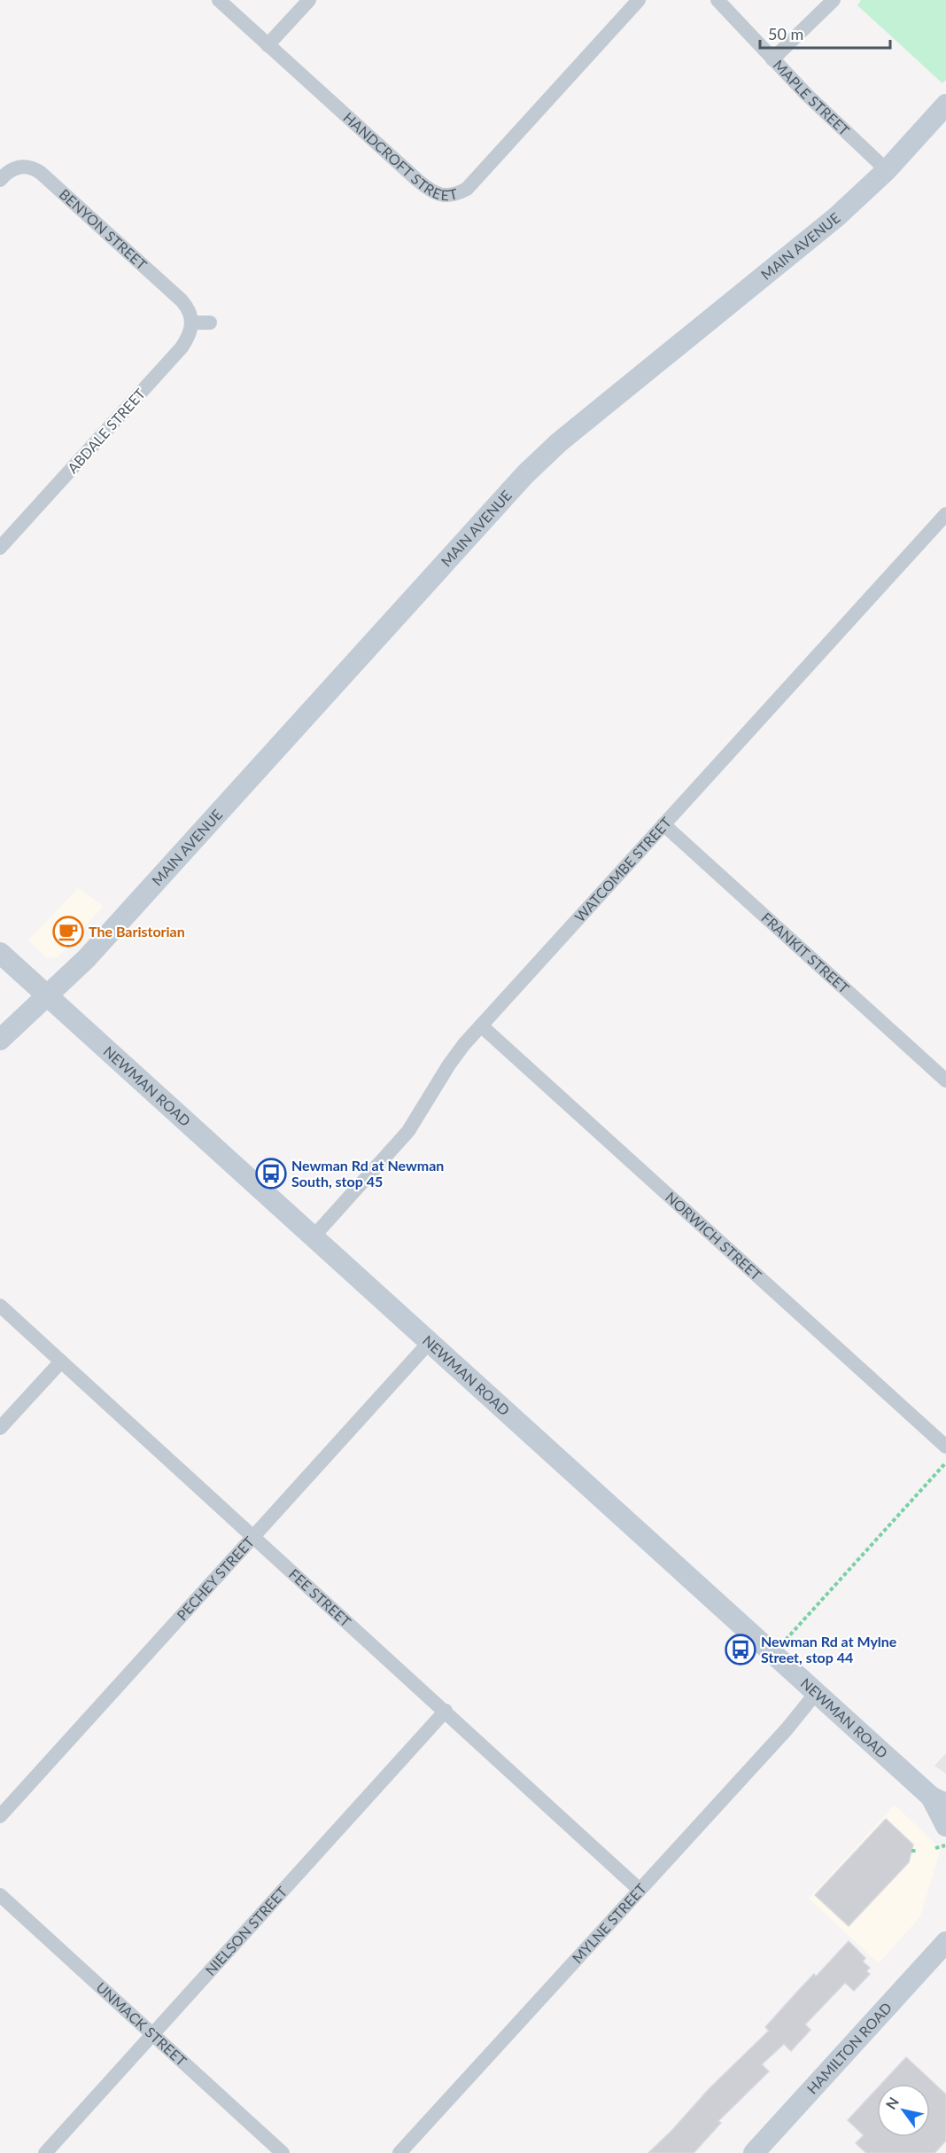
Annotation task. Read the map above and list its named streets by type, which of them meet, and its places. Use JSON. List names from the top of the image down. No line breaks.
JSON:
{"streets":{"main road":["MAIN AVENUE","NEWMAN ROAD","HAMILTON ROAD"],"street":["MAPLE STREET","HANDCROFT STREET","BENYON STREET","ABDALE STREET","WATCOMBE STREET","FRANKIT STREET","NORWICH STREET","PECHEY STREET","FEE STREET","MYLNE STREET","NIELSON STREET","UNMACK STREET"]},"crossings":[["MAPLE STREET","MAIN AVENUE"],["BENYON STREET","ABDALE STREET"],["MAIN AVENUE","NEWMAN ROAD"],["WATCOMBE STREET","FRANKIT STREET"],["WATCOMBE STREET","NEWMAN ROAD"],["WATCOMBE STREET","NORWICH STREET"],["NEWMAN ROAD","PECHEY STREET"],["NEWMAN ROAD","MYLNE STREET"],["PECHEY STREET","FEE STREET"],["FEE STREET","MYLNE STREET"],["FEE STREET","NIELSON STREET"],["NIELSON STREET","UNMACK STREET"]],"places":{"cafe":["The Baristorian"],"bus stop":["Newman Rd at Newman South, stop 45","Newman Rd at Mylne Street, stop 44"]},"scale_bar":"50 m","north":"top left"}
